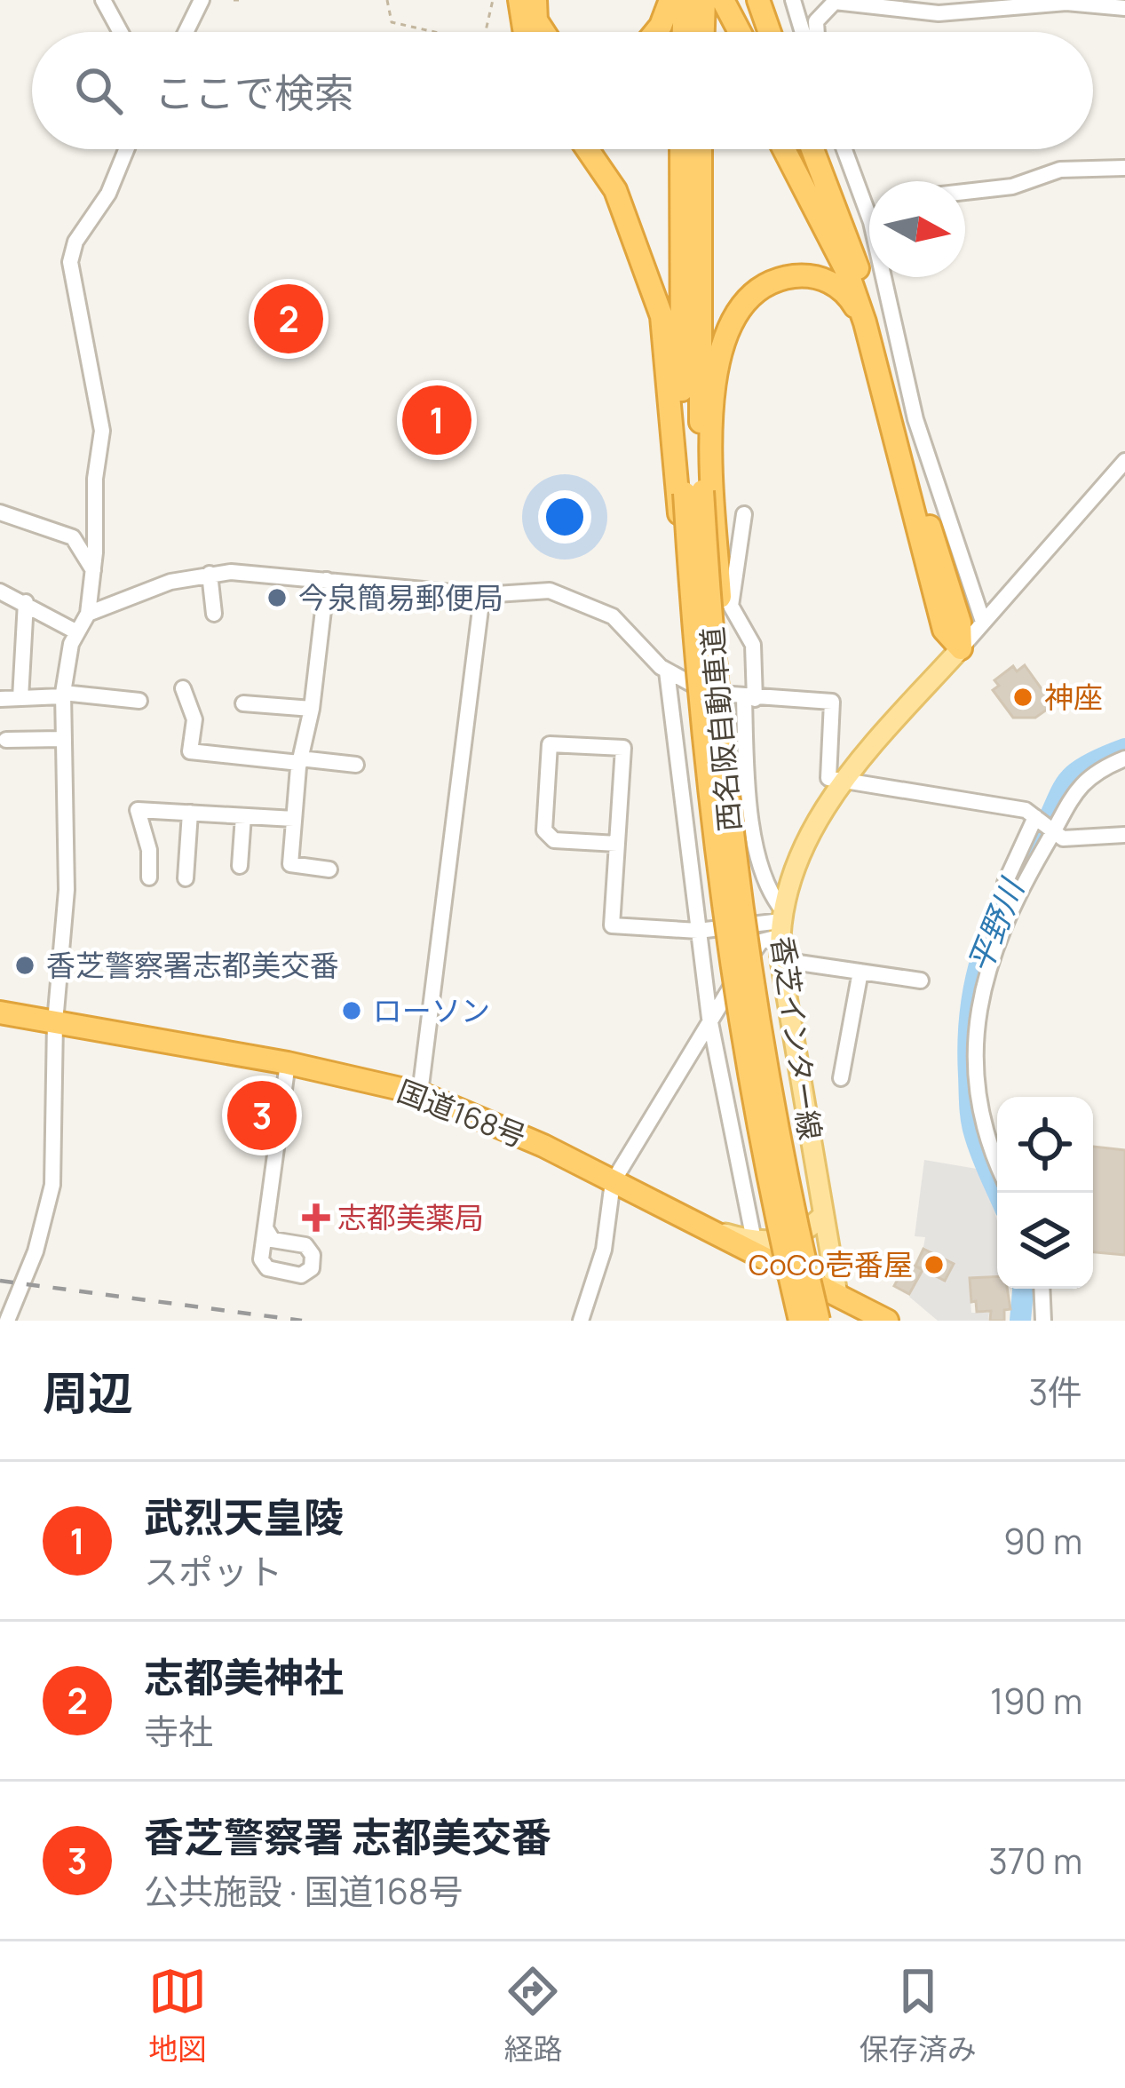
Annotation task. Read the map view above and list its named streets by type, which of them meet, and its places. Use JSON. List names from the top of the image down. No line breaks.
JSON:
{"streets":{"highway":["西名阪自動車道","国道168号"],"main road":["香芝インター線"]},"crossings":[["香芝インター線","国道168号"]],"water":["平野川"],"places":{"other":["今泉簡易郵便局","神座","香芝警察署志都美交番","ローソン","CoCo壱番屋"],"health":["志都美薬局"]},"north":"right","page":{"search":"ここで検索","pins":["2","1","3"],"heading":["周辺","3件"],"list":[{"mark":"1","name":"武烈天皇陵","note":"スポット","value":"90 m"},{"mark":"2","name":"志都美神社","note":"寺社","value":"190 m"},{"mark":"3","name":"香芝警察署 志都美交番","note":"公共施設 · 国道168号","value":"370 m"}],"nav":["地図","経路","保存済み"]}}
